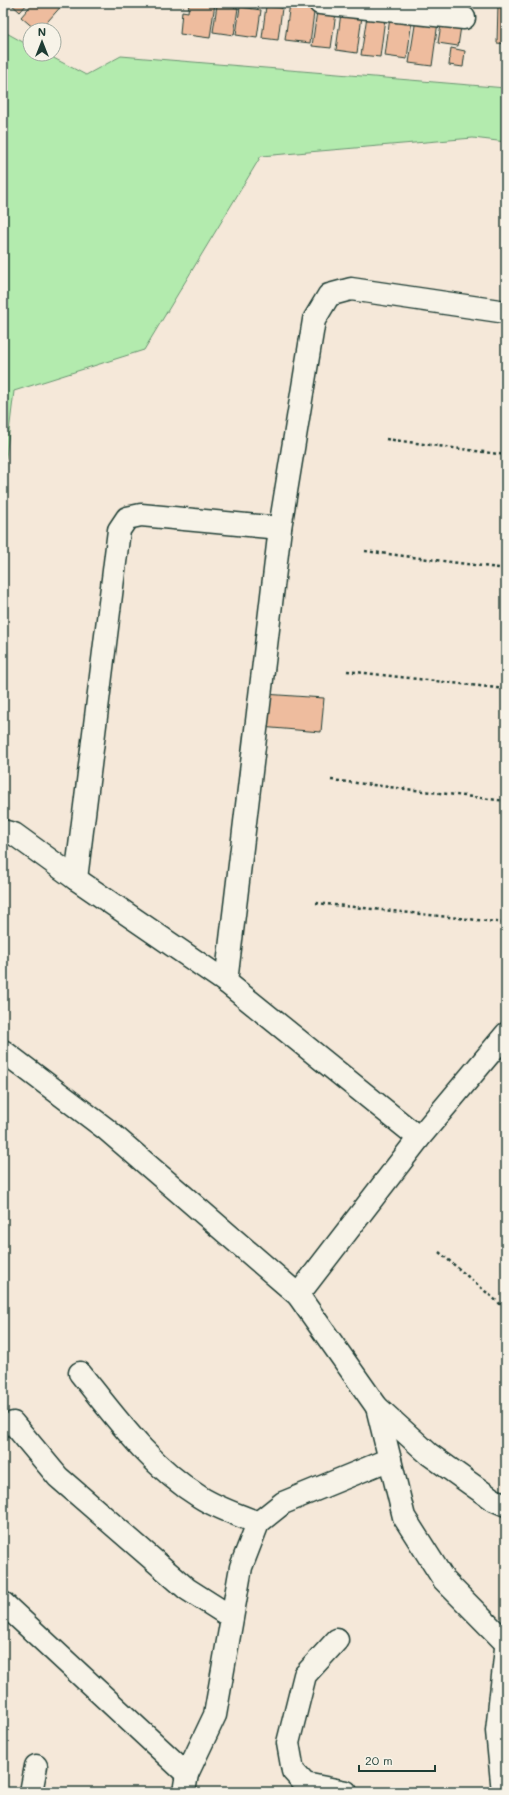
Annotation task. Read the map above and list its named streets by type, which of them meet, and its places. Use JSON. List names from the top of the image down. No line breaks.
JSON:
{"scale_bar":"20 m","north":"top"}
